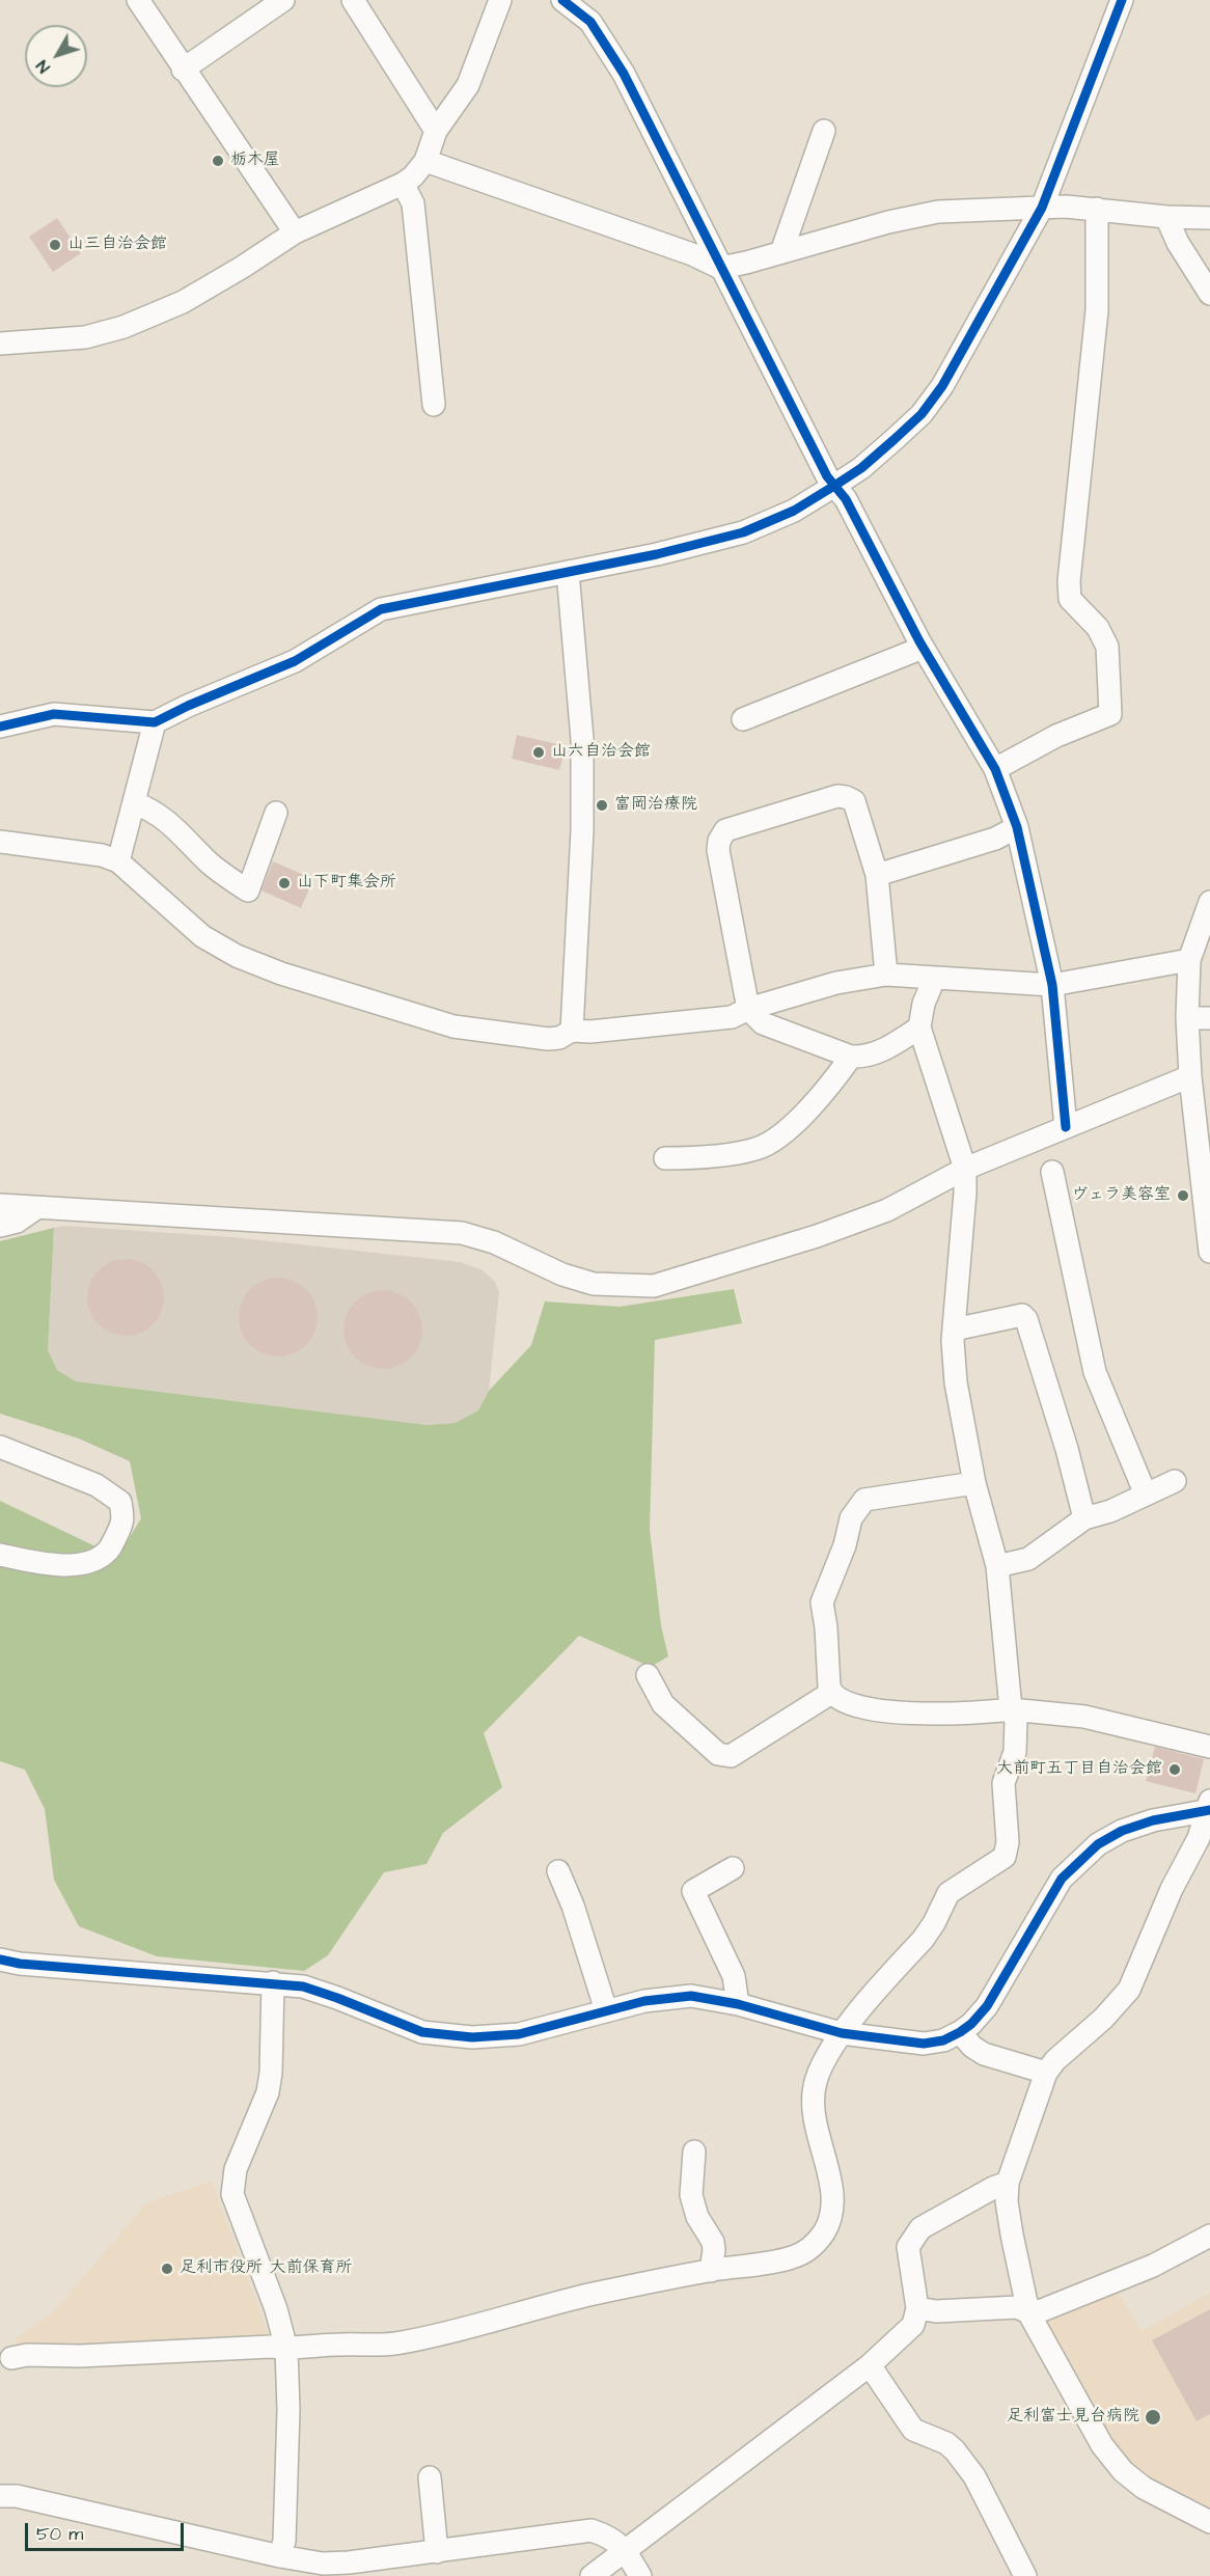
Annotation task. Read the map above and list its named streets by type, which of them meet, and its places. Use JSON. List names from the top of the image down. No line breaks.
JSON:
{"places":["栃木屋","山三自治会館","山六自治会館","富岡治療院","山下町集会所","ヴェラ美容室","大前町五丁目自治会館","足利市役所 大前保育所","足利富士見台病院"],"scale_bar":"50 m","north":"bottom left"}
